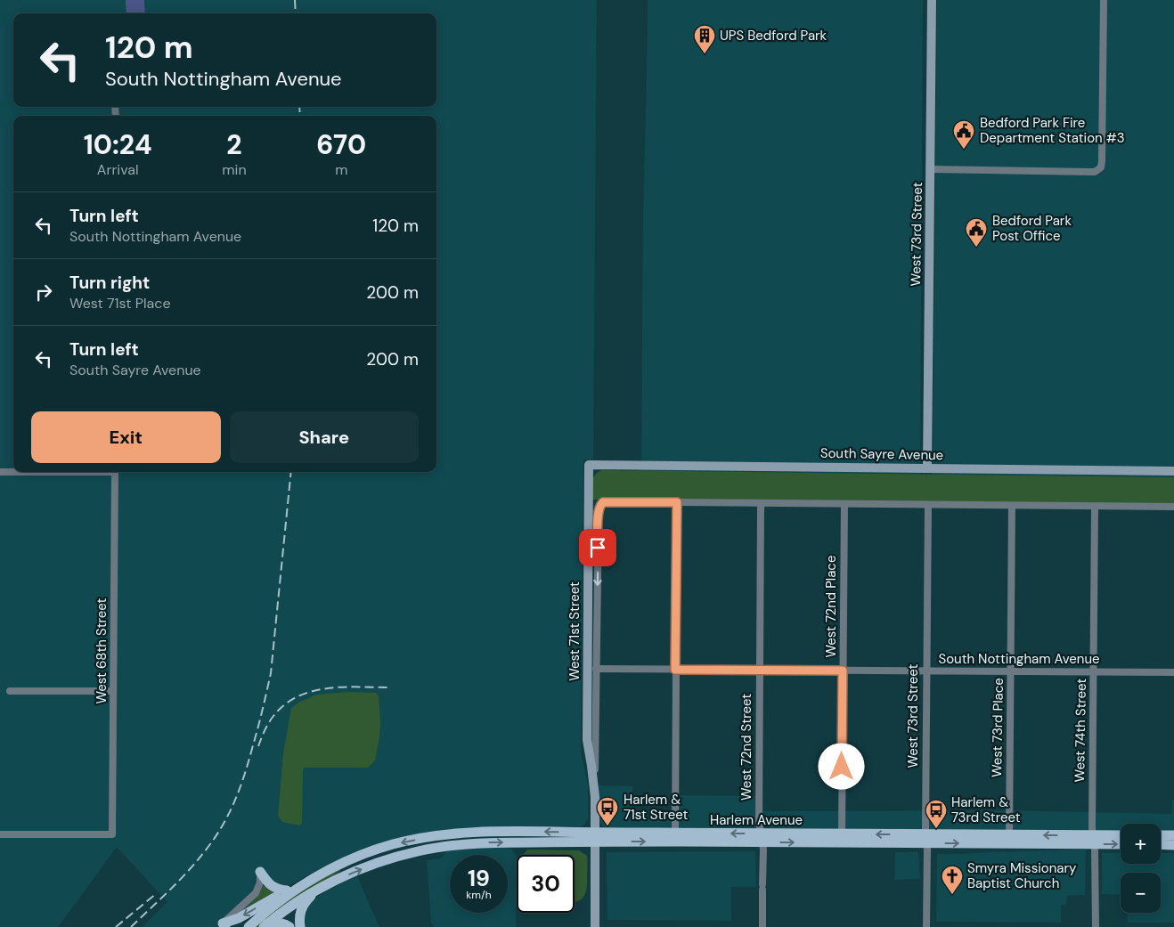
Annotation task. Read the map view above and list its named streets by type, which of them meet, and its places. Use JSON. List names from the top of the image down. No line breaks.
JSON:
{"streets":{"main road":["Harlem Avenue"],"street":["West 73rd Street","South Sayre Avenue","West 72nd Place","West 71st Street","West 68th Street","South Nottingham Avenue","West 73rd Place","West 74th Street","West 72nd Street"]},"crossings":[["West 73rd Street","South Sayre Avenue"],["West 73rd Street","South Nottingham Avenue"],["West 73rd Street","Harlem Avenue"],["South Sayre Avenue","West 71st Street"],["West 72nd Place","South Nottingham Avenue"],["West 72nd Place","Harlem Avenue"],["West 71st Street","South Nottingham Avenue"],["West 71st Street","Harlem Avenue"],["South Nottingham Avenue","West 73rd Place"],["South Nottingham Avenue","West 74th Street"],["South Nottingham Avenue","West 72nd Street"],["West 73rd Place","Harlem Avenue"],["West 74th Street","Harlem Avenue"],["West 72nd Street","Harlem Avenue"]],"places":{"building":["UPS Bedford Park"],"public building":["Bedford Park Fire Department Station #3","Bedford Park Post Office"],"bus stop":["Harlem & 71st Street","Harlem & 73rd Street"],"church":["Smyra Missionary Baptist Church"]},"page":{"turn":["120 m","South Nottingham Avenue"],"eta":["10:24","Arrival","2","min","670","m"],"list":[{"name":"Turn left","note":"South Nottingham Avenue","value":"120 m"},{"name":"Turn right","note":"West 71st Place","value":"200 m"},{"name":"Turn left","note":"South Sayre Avenue","value":"200 m"}],"buttons":["Exit","Share"],"map_buttons":["+","−"],"speed":"19 km/h","limit":"30"}}
